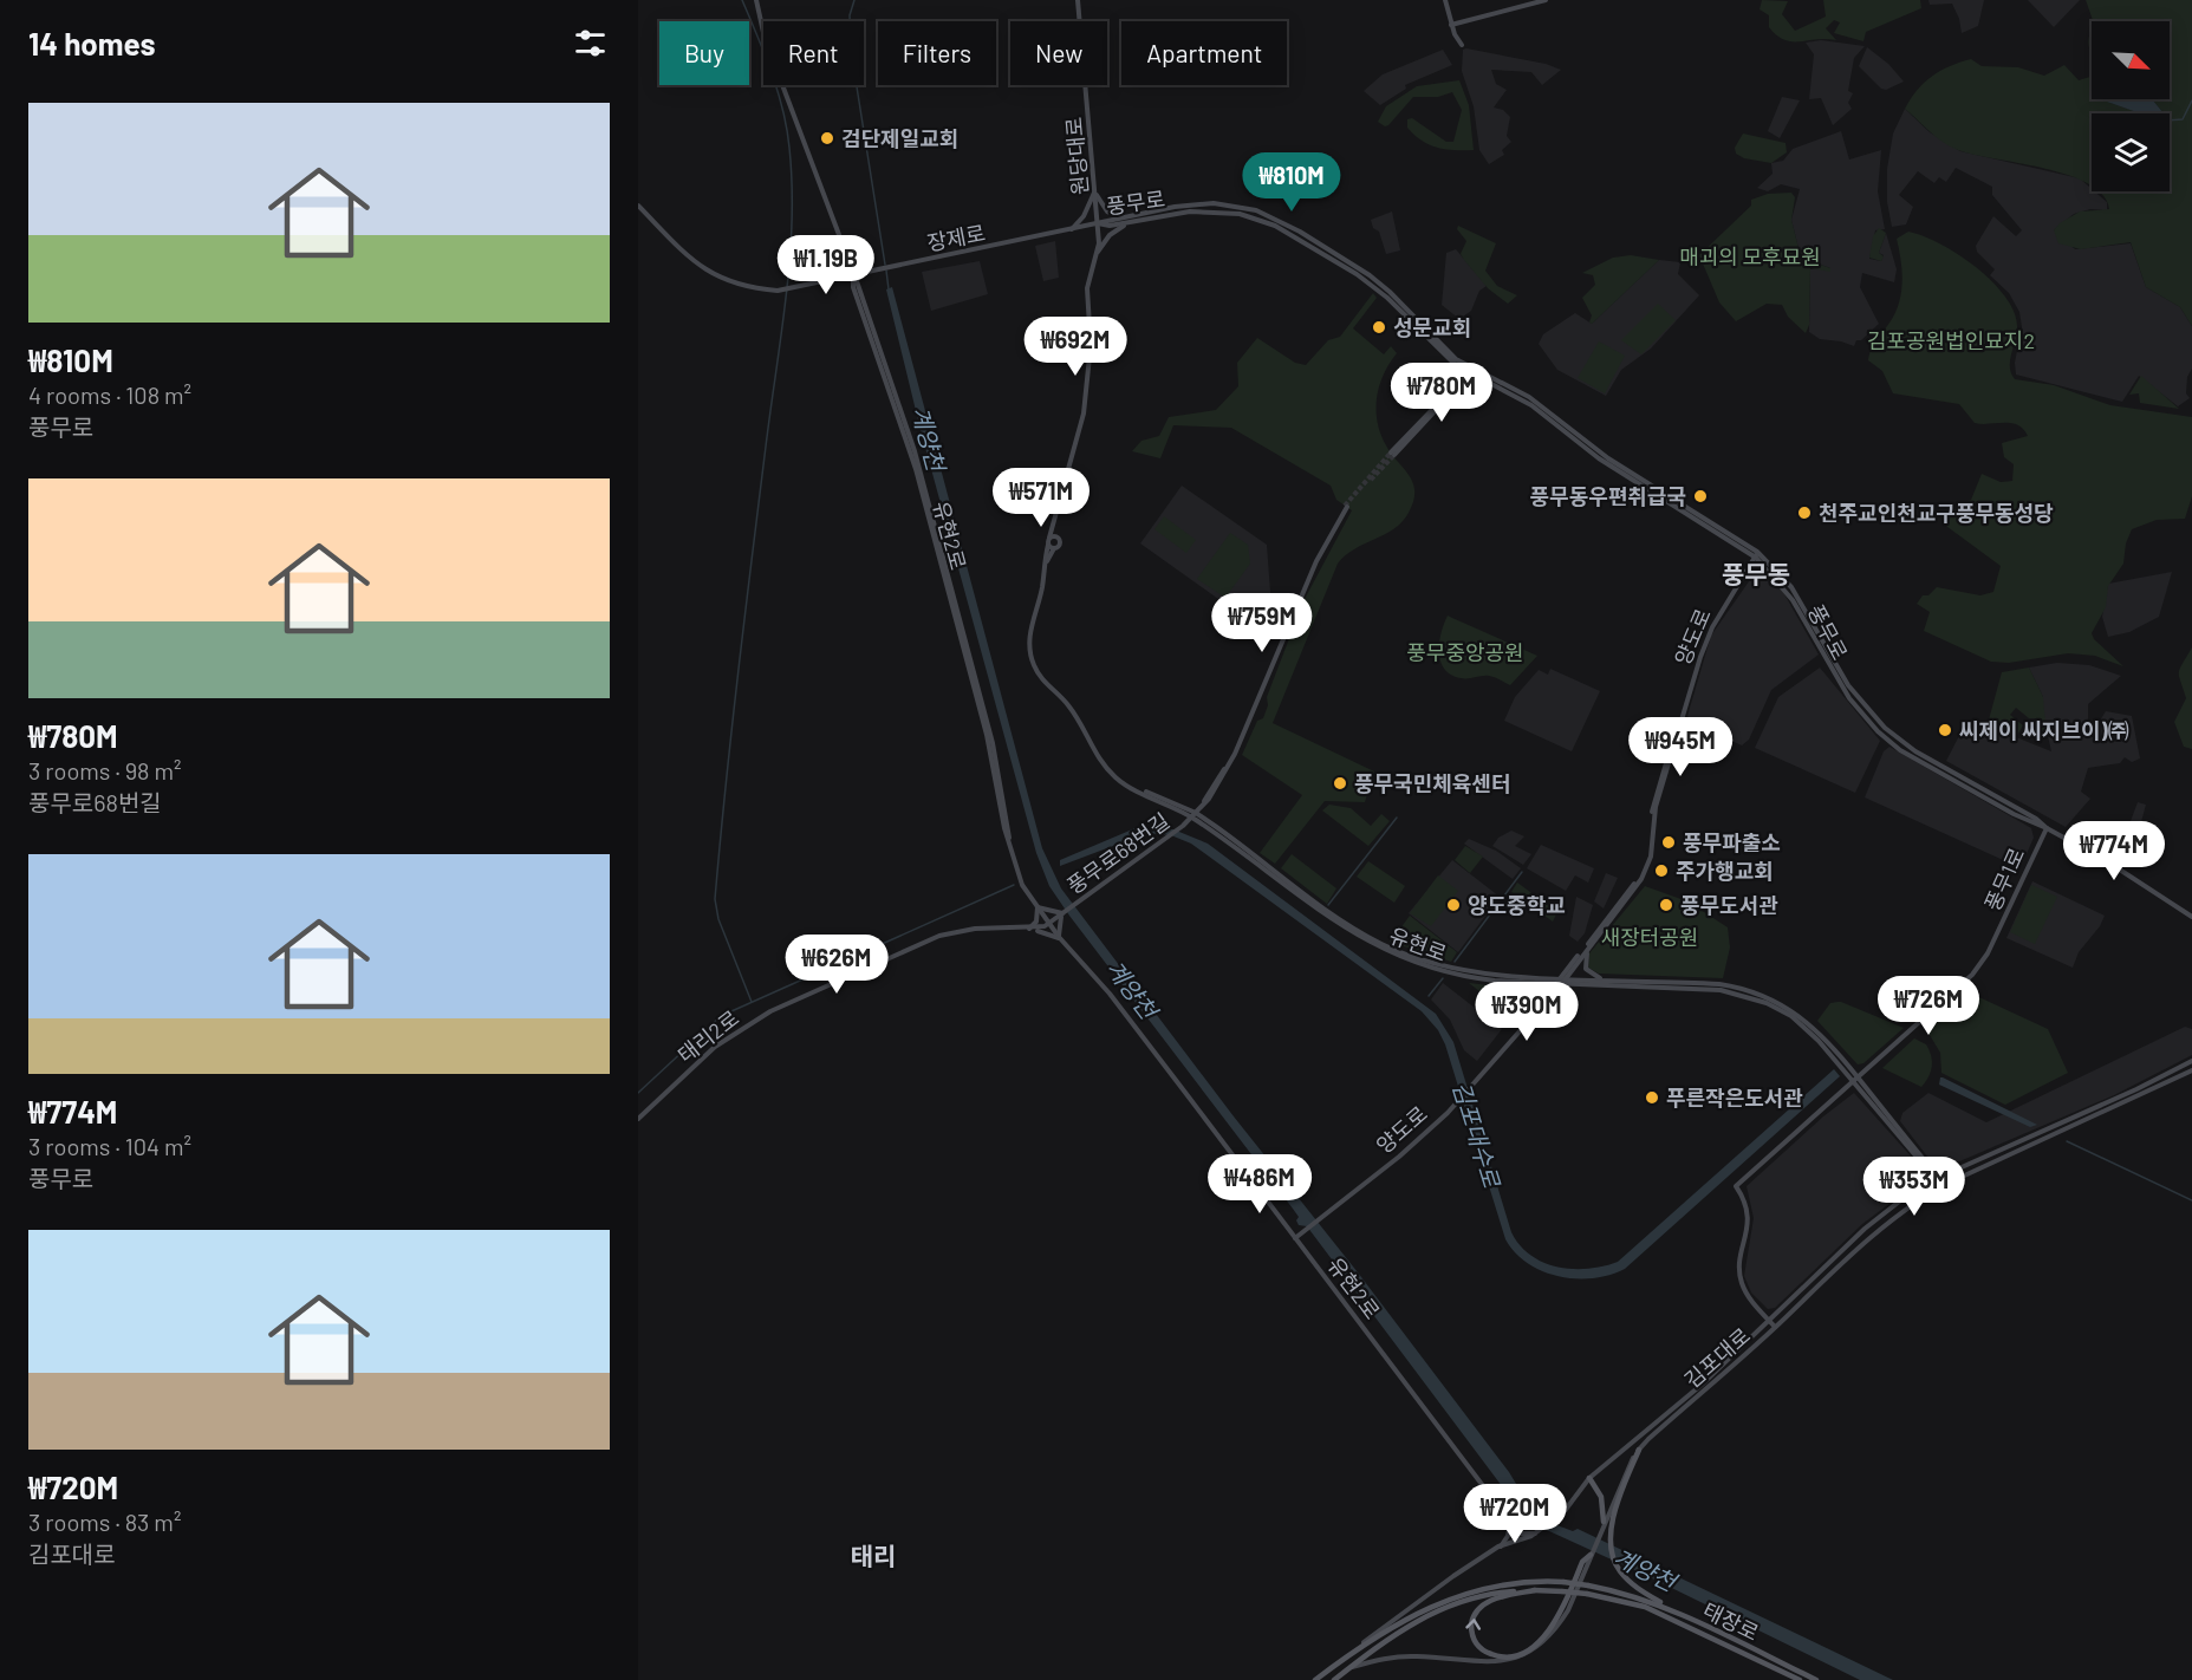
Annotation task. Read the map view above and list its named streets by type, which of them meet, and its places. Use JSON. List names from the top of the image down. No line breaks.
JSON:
{"streets":{"main road":["김포대로","태장로"],"street":["원당대로","풍무로","장제로","유현2로","양도로","풍무로68번길","풍무1로","유현로","태리2로"]},"crossings":[["원당대로","풍무로"],["원당대로","장제로"],["풍무로","장제로"],["풍무로","양도로"],["풍무로","풍무1로"],["장제로","유현2로"],["유현2로","양도로"],["유현2로","풍무로68번길"],["유현2로","태리2로"],["양도로","유현로"],["풍무로68번길","유현로"],["풍무로68번길","태리2로"],["풍무1로","유현로"],["풍무1로","김포대로"],["유현로","김포대로"],["김포대로","태장로"]],"districts":["풍무동","태리"],"water":["계양천","김포대수로"],"parks":["매괴의 모후묘원","김포공원법인묘지2","풍무중앙공원","새장터공원"],"places":["검단제일교회","성문교회","풍무동우편취급국","천주교인천교구풍무동성당","씨제이 씨지브이)㈜","풍무국민체육센터","풍무파출소","주가행교회","양도중학교","풍무도서관","푸른작은도서관"],"north":"bottom right","page":{"heading":"14 homes","chip":["Buy","Rent","Filters","New","Apartment"],"list":[{"name":"₩810M","note":"4 rooms · 108 m² · 풍무로"},{"name":"₩780M","note":"3 rooms · 98 m² · 풍무로68번길"},{"name":"₩774M","note":"3 rooms · 104 m² · 풍무로"},{"name":"₩720M","note":"3 rooms · 83 m² · 김포대로"}],"price":["₩810M","₩1.19B","₩692M","₩780M","₩571M","₩759M","₩945M","₩774M","₩626M","₩726M","₩390M","₩486M","₩353M","₩720M"]}}
